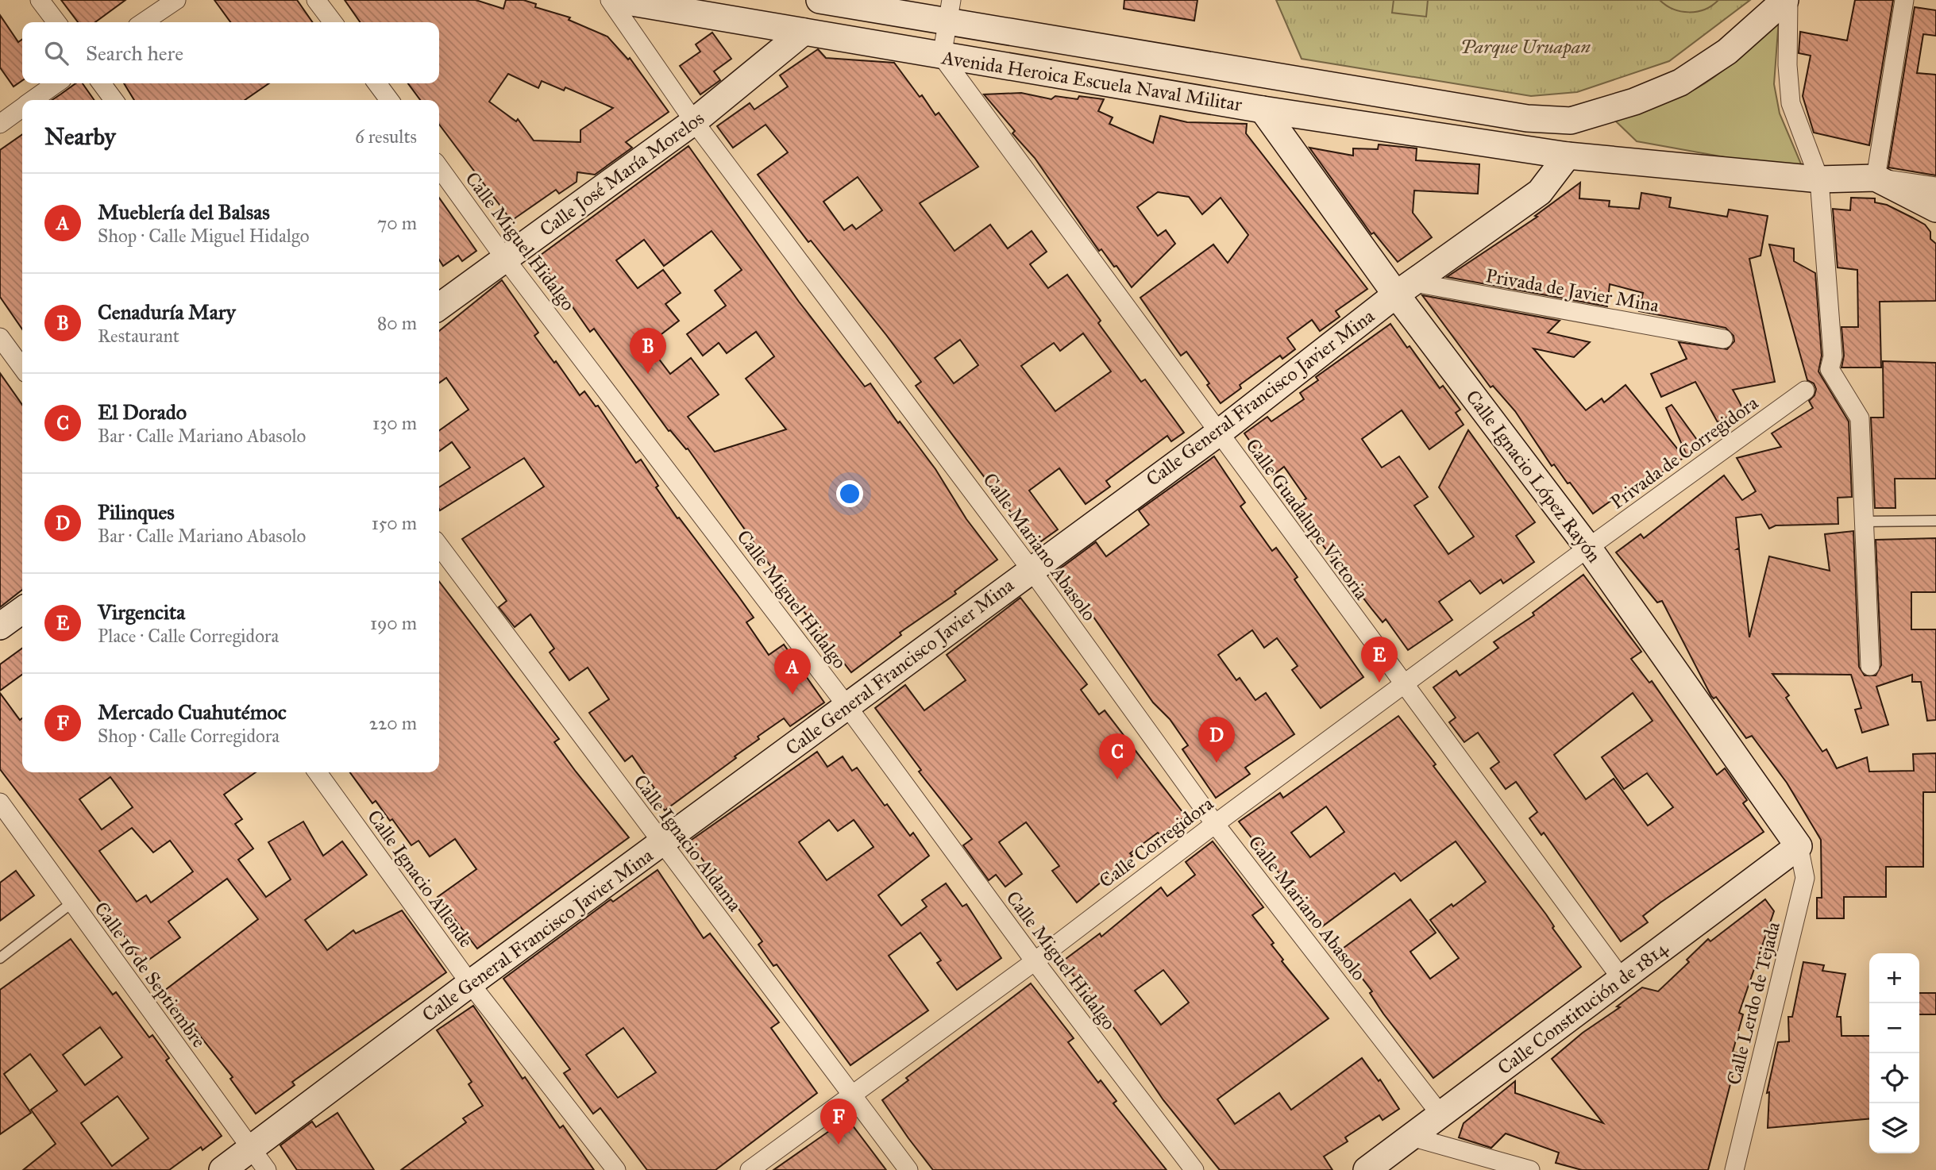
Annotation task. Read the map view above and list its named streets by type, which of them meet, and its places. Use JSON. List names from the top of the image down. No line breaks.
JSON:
{"streets":{"street":["Avenida Heroica Escuela Naval Militar","Calle José María Morelos","Calle Miguel Hidalgo","Privada de Javier Mina","Calle General Francisco Javier Mina","Privada de Corregidora","Calle Ignacio López Rayón","Calle Guadalupe Victoria","Calle Mariano Abasolo","Calle Corregidora","Calle Ignacio Aldama","Calle Ignacio Allende","Calle 16 de Septiembre","Calle Lerdo de Tejada","Calle Constitución de 1814"]},"crossings":[["Avenida Heroica Escuela Naval Militar","Calle José María Morelos"],["Avenida Heroica Escuela Naval Militar","Calle General Francisco Javier Mina"],["Avenida Heroica Escuela Naval Militar","Calle Ignacio López Rayón"],["Avenida Heroica Escuela Naval Militar","Calle Guadalupe Victoria"],["Calle José María Morelos","Calle Miguel Hidalgo"],["Calle José María Morelos","Calle Mariano Abasolo"],["Calle Miguel Hidalgo","Calle General Francisco Javier Mina"],["Calle Miguel Hidalgo","Calle Corregidora"],["Privada de Javier Mina","Calle General Francisco Javier Mina"],["Privada de Javier Mina","Calle Ignacio López Rayón"],["Calle General Francisco Javier Mina","Calle Ignacio López Rayón"],["Calle General Francisco Javier Mina","Calle Guadalupe Victoria"],["Calle General Francisco Javier Mina","Calle Mariano Abasolo"],["Calle General Francisco Javier Mina","Calle Ignacio Aldama"],["Calle General Francisco Javier Mina","Calle Ignacio Allende"],["Calle General Francisco Javier Mina","Calle 16 de Septiembre"],["Privada de Corregidora","Calle Ignacio López Rayón"],["Privada de Corregidora","Calle Corregidora"],["Calle Ignacio López Rayón","Calle Corregidora"],["Calle Ignacio López Rayón","Calle Lerdo de Tejada"],["Calle Ignacio López Rayón","Calle Constitución de 1814"],["Calle Guadalupe Victoria","Calle Corregidora"],["Calle Guadalupe Victoria","Calle Constitución de 1814"],["Calle Mariano Abasolo","Calle Corregidora"],["Calle Mariano Abasolo","Calle Constitución de 1814"],["Calle Corregidora","Calle Ignacio Aldama"],["Calle Lerdo de Tejada","Calle Constitución de 1814"]],"parks":["Parque Uruapan"],"page":{"search":"Search here","heading":["Nearby","6 results"],"list":[{"mark":"A","name":"Mueblería del Balsas","note":"Shop · Calle Miguel Hidalgo","value":"70 m"},{"mark":"B","name":"Cenaduría Mary","note":"Restaurant","value":"80 m"},{"mark":"C","name":"El Dorado","note":"Bar · Calle Mariano Abasolo","value":"130 m"},{"mark":"D","name":"Pilinques","note":"Bar · Calle Mariano Abasolo","value":"150 m"},{"mark":"E","name":"Virgencita","note":"Place · Calle Corregidora","value":"190 m"},{"mark":"F","name":"Mercado Cuahutémoc","note":"Shop · Calle Corregidora","value":"220 m"}],"pins":["B","E","A","D","C","F"],"map_buttons":["+","−"]}}
